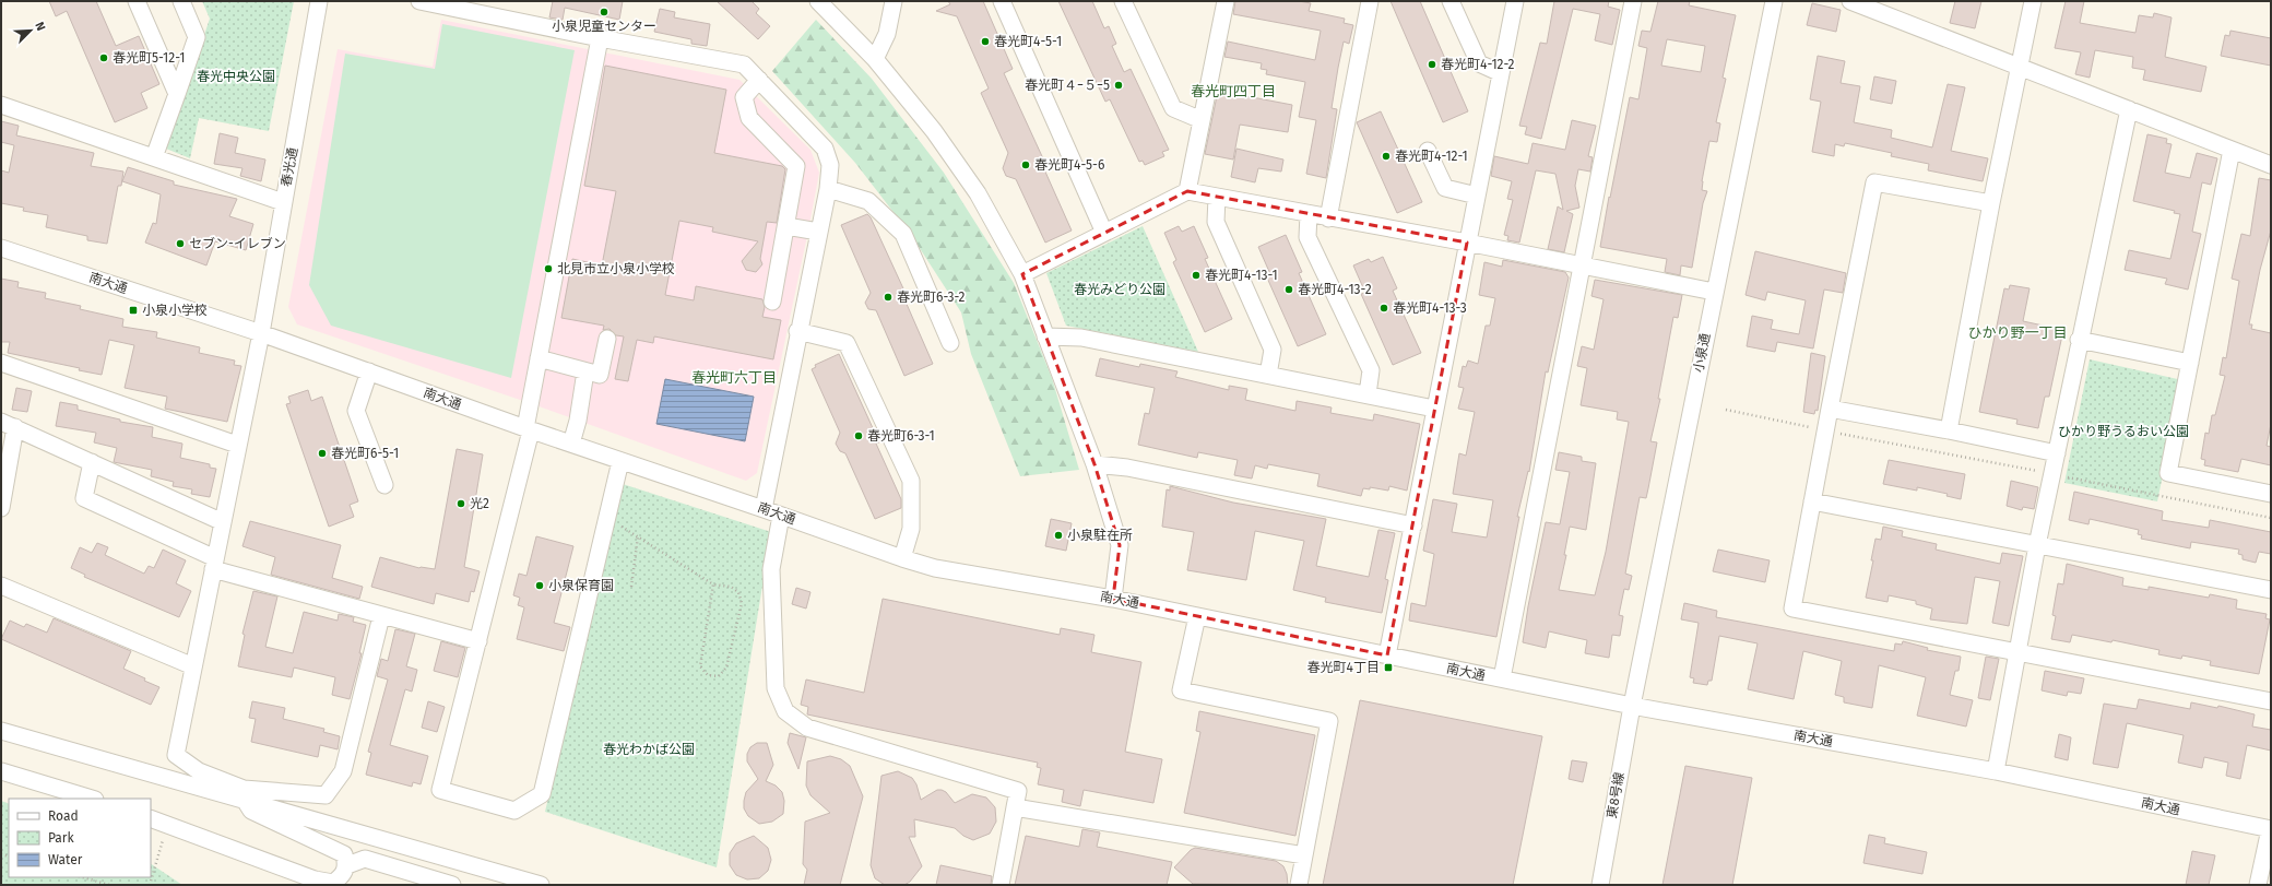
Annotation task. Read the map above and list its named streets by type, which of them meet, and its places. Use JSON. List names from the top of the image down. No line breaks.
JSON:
{"streets":{"street":["春光通","南大通","小泉通","東8号線"]},"crossings":[["春光通","南大通"],["南大通","小泉通"],["南大通","東8号線"],["小泉通","東8号線"]],"districts":["春光町四丁目","ひかり野一丁目","春光町六丁目"],"parks":["春光中央公園","春光みどり公園","ひかり野うるおい公園","春光わかば公園"],"places":{"other":["小泉児童センター","春光町4-5-1","春光町5-12-1","春光町4-12-2","春光町４−５−5","春光町4-12-1","春光町4-5-6","セブン-イレブン","北見市立小泉小学校","春光町4-13-1","春光町4-13-2","春光町6-3-2","春光町4-13-3","春光町6-3-1","春光町6-5-1","光2","小泉駐在所","小泉保育園"],"transit":["小泉小学校","春光町4丁目"]},"legend":["Road","Park","Water"],"north":"top right"}
